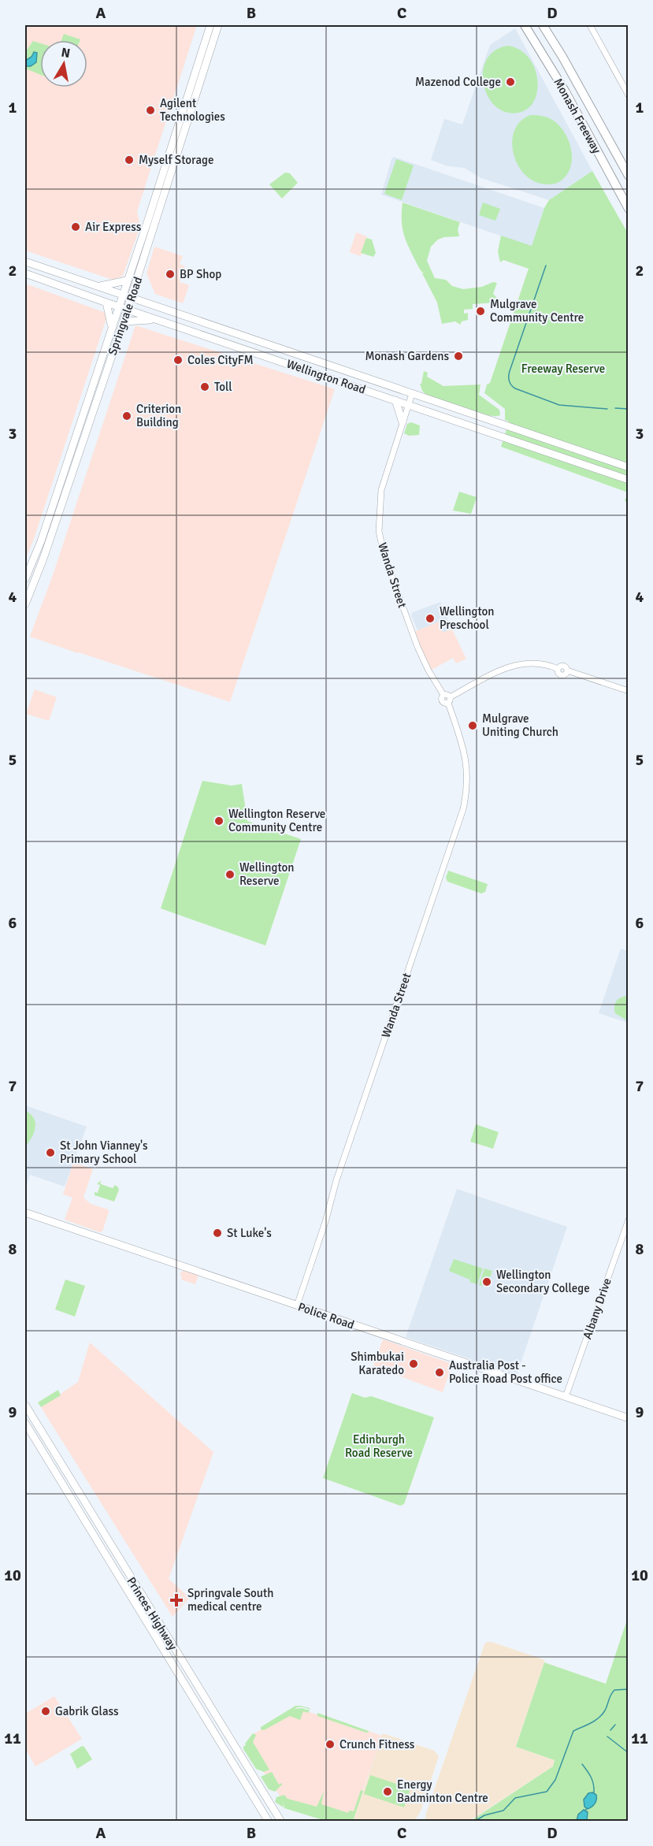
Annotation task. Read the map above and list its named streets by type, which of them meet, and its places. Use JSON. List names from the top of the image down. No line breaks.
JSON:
{"streets":{"highway":["Monash Freeway"],"main road":["Springvale Road","Wellington Road","Police Road","Princes Highway"],"street":["Wanda Street","Albany Drive"]},"crossings":[["Springvale Road","Wellington Road"],["Wellington Road","Wanda Street"],["Wanda Street","Police Road"],["Albany Drive","Police Road"]],"parks":["Freeway Reserve","Edinburgh Road Reserve"],"places":{"other":["Mazenod College","Agilent Technologies","Myself Storage","Air Express","BP Shop","Mulgrave Community Centre","Monash Gardens","Coles CityFM","Toll","Criterion Building","Wellington Preschool","Mulgrave Uniting Church","Wellington Reserve Community Centre","Wellington Reserve","St John Vianney's Primary School","St Luke's","Wellington Secondary College","Shimbukai Karatedo","Australia Post - Police Road Post office","Gabrik Glass","Crunch Fitness","Energy Badminton Centre"],"health":["Springvale South medical centre"]},"north":"top","grid":{"columns":["A","B","C","D"],"rows":["1","2","3","4","5","6","7","8","9","10","11"]}}
